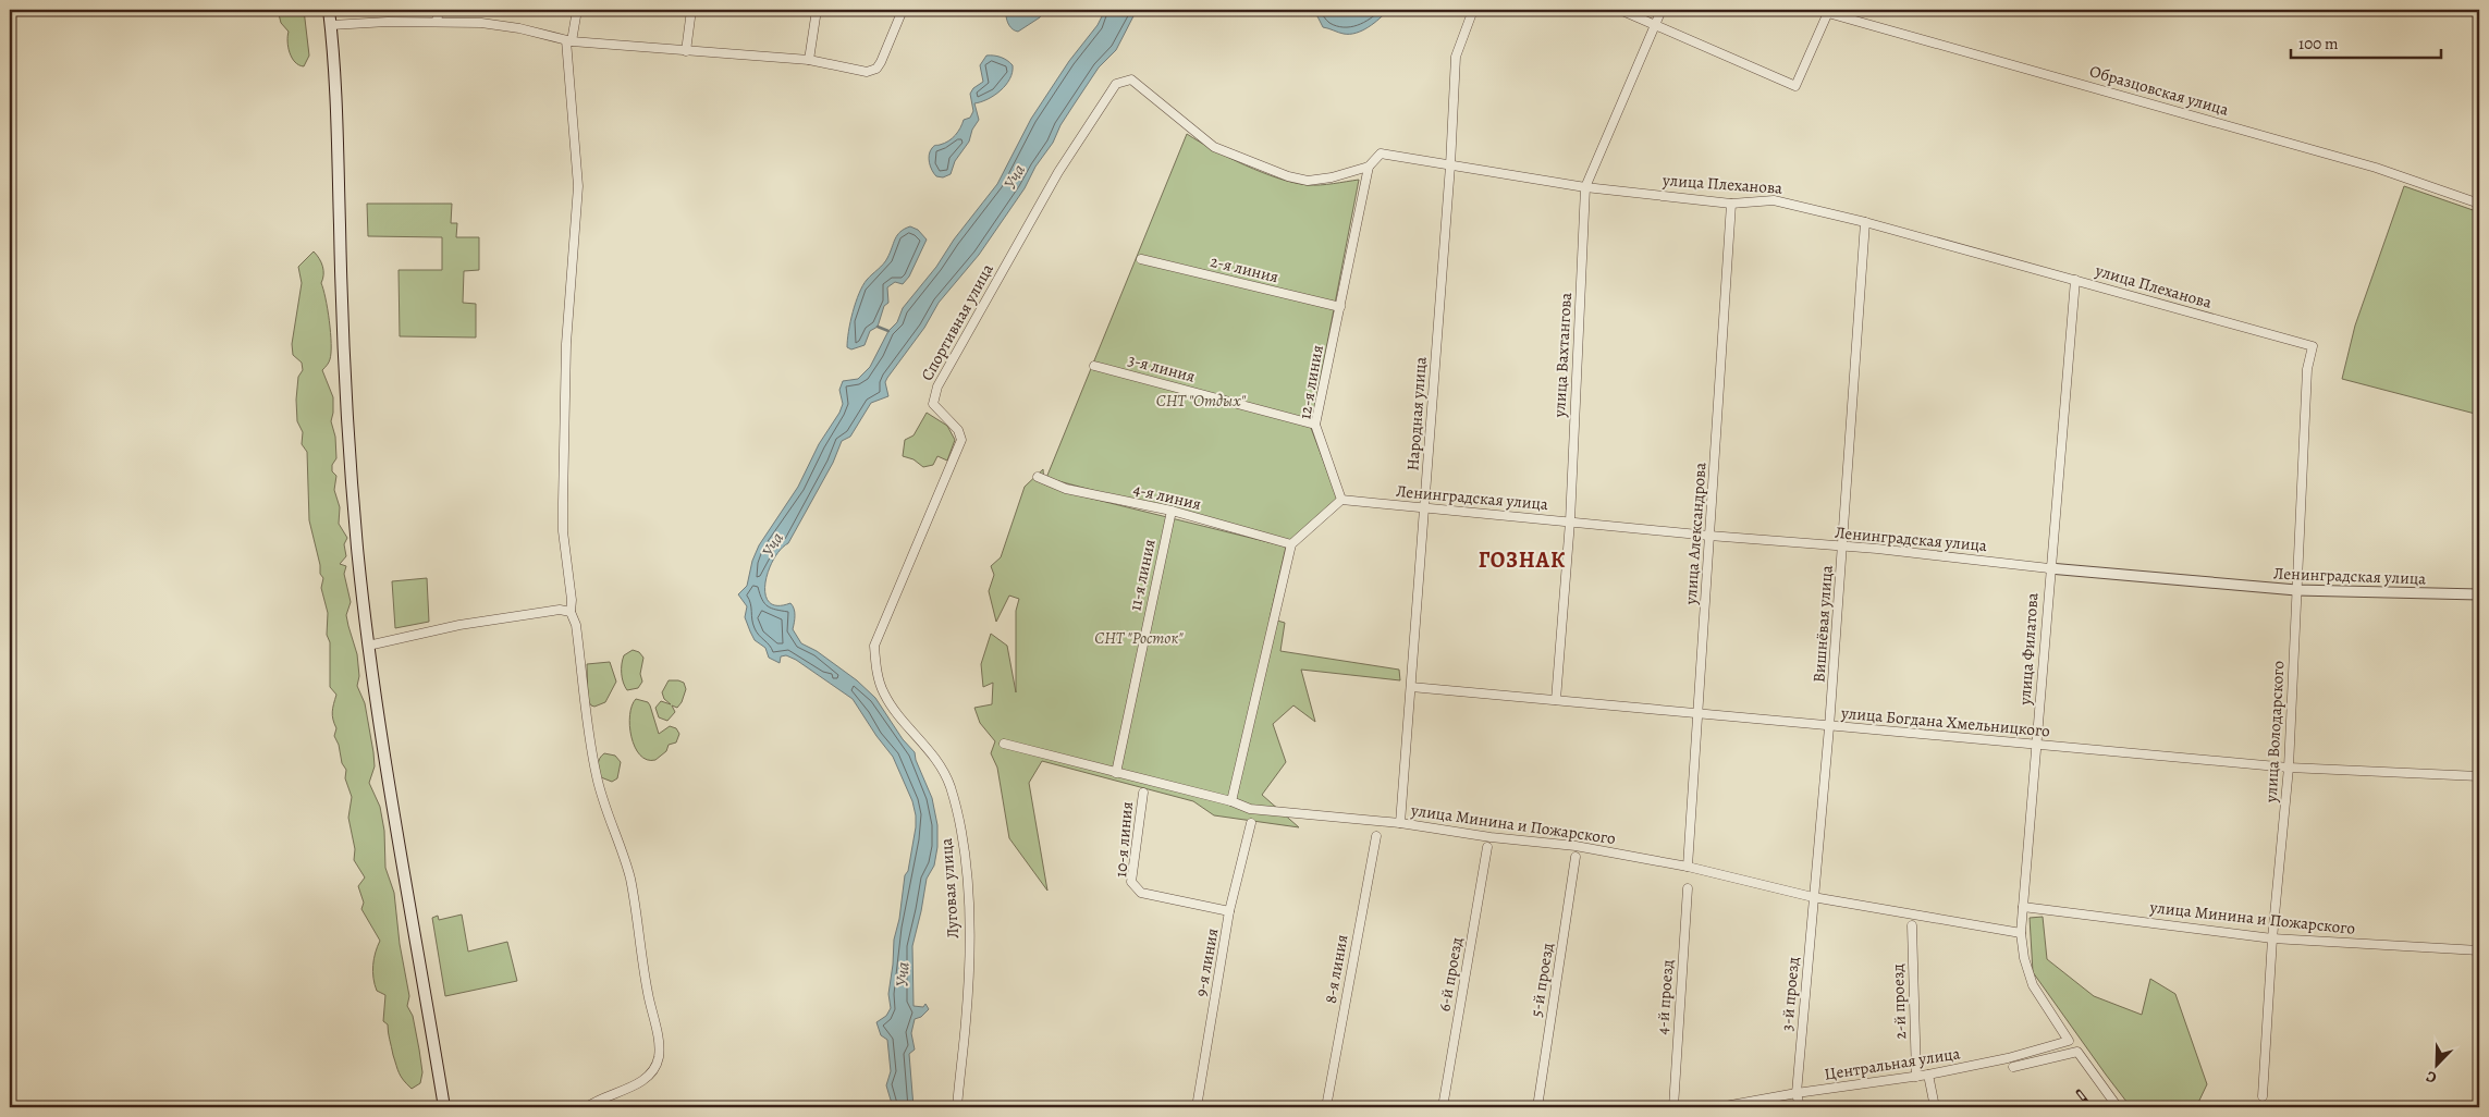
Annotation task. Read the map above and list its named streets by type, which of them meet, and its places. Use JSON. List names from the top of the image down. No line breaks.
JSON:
{"streets":{"street":["Образцовская улица","улица Плеханова","2-я линия","Спортивная улица","улица Вахтангова","3-я линия","12-я линия","Народная улица","4-я линия","Ленинградская улица","улица Александрова","11-я линия","Вишнёвая улица","улица Филатова","улица Богдана Хмельницкого","улица Володарского","улица Минина и Пожарского","10-я линия","Луговая улица","9-я линия","8-я линия","6-й проезд","5-й проезд","3-й проезд","4-й проезд","2-й проезд","Центральная улица"]},"crossings":[["улица Плеханова","Спортивная улица"],["улица Плеханова","улица Вахтангова"],["улица Плеханова","12-я линия"],["улица Плеханова","Народная улица"],["улица Плеханова","улица Александрова"],["улица Плеханова","Вишнёвая улица"],["улица Плеханова","улица Филатова"],["улица Плеханова","улица Володарского"],["2-я линия","12-я линия"],["Спортивная улица","Луговая улица"],["улица Вахтангова","Ленинградская улица"],["улица Вахтангова","улица Богдана Хмельницкого"],["3-я линия","12-я линия"],["12-я линия","Ленинградская улица"],["Народная улица","Ленинградская улица"],["Народная улица","улица Богдана Хмельницкого"],["Народная улица","улица Минина и Пожарского"],["4-я линия","11-я линия"],["Ленинградская улица","улица Александрова"],["Ленинградская улица","Вишнёвая улица"],["Ленинградская улица","улица Филатова"],["Ленинградская улица","улица Володарского"],["улица Александрова","улица Богдана Хмельницкого"],["улица Александрова","улица Минина и Пожарского"],["11-я линия","улица Минина и Пожарского"],["Вишнёвая улица","улица Богдана Хмельницкого"],["Вишнёвая улица","улица Минина и Пожарского"],["Вишнёвая улица","3-й проезд"],["улица Филатова","улица Богдана Хмельницкого"],["улица Филатова","улица Минина и Пожарского"],["улица Филатова","Центральная улица"],["улица Богдана Хмельницкого","улица Володарского"],["улица Володарского","улица Минина и Пожарского"],["улица Минина и Пожарского","3-й проезд"],["10-я линия","9-я линия"],["3-й проезд","Центральная улица"],["2-й проезд","Центральная улица"]],"districts":["ГОЗНАК"],"water":["Уча"],"parks":["СНТ \"Отдых\"","СНТ \"Росток\""],"scale_bar":"100 m","north":"bottom left"}
